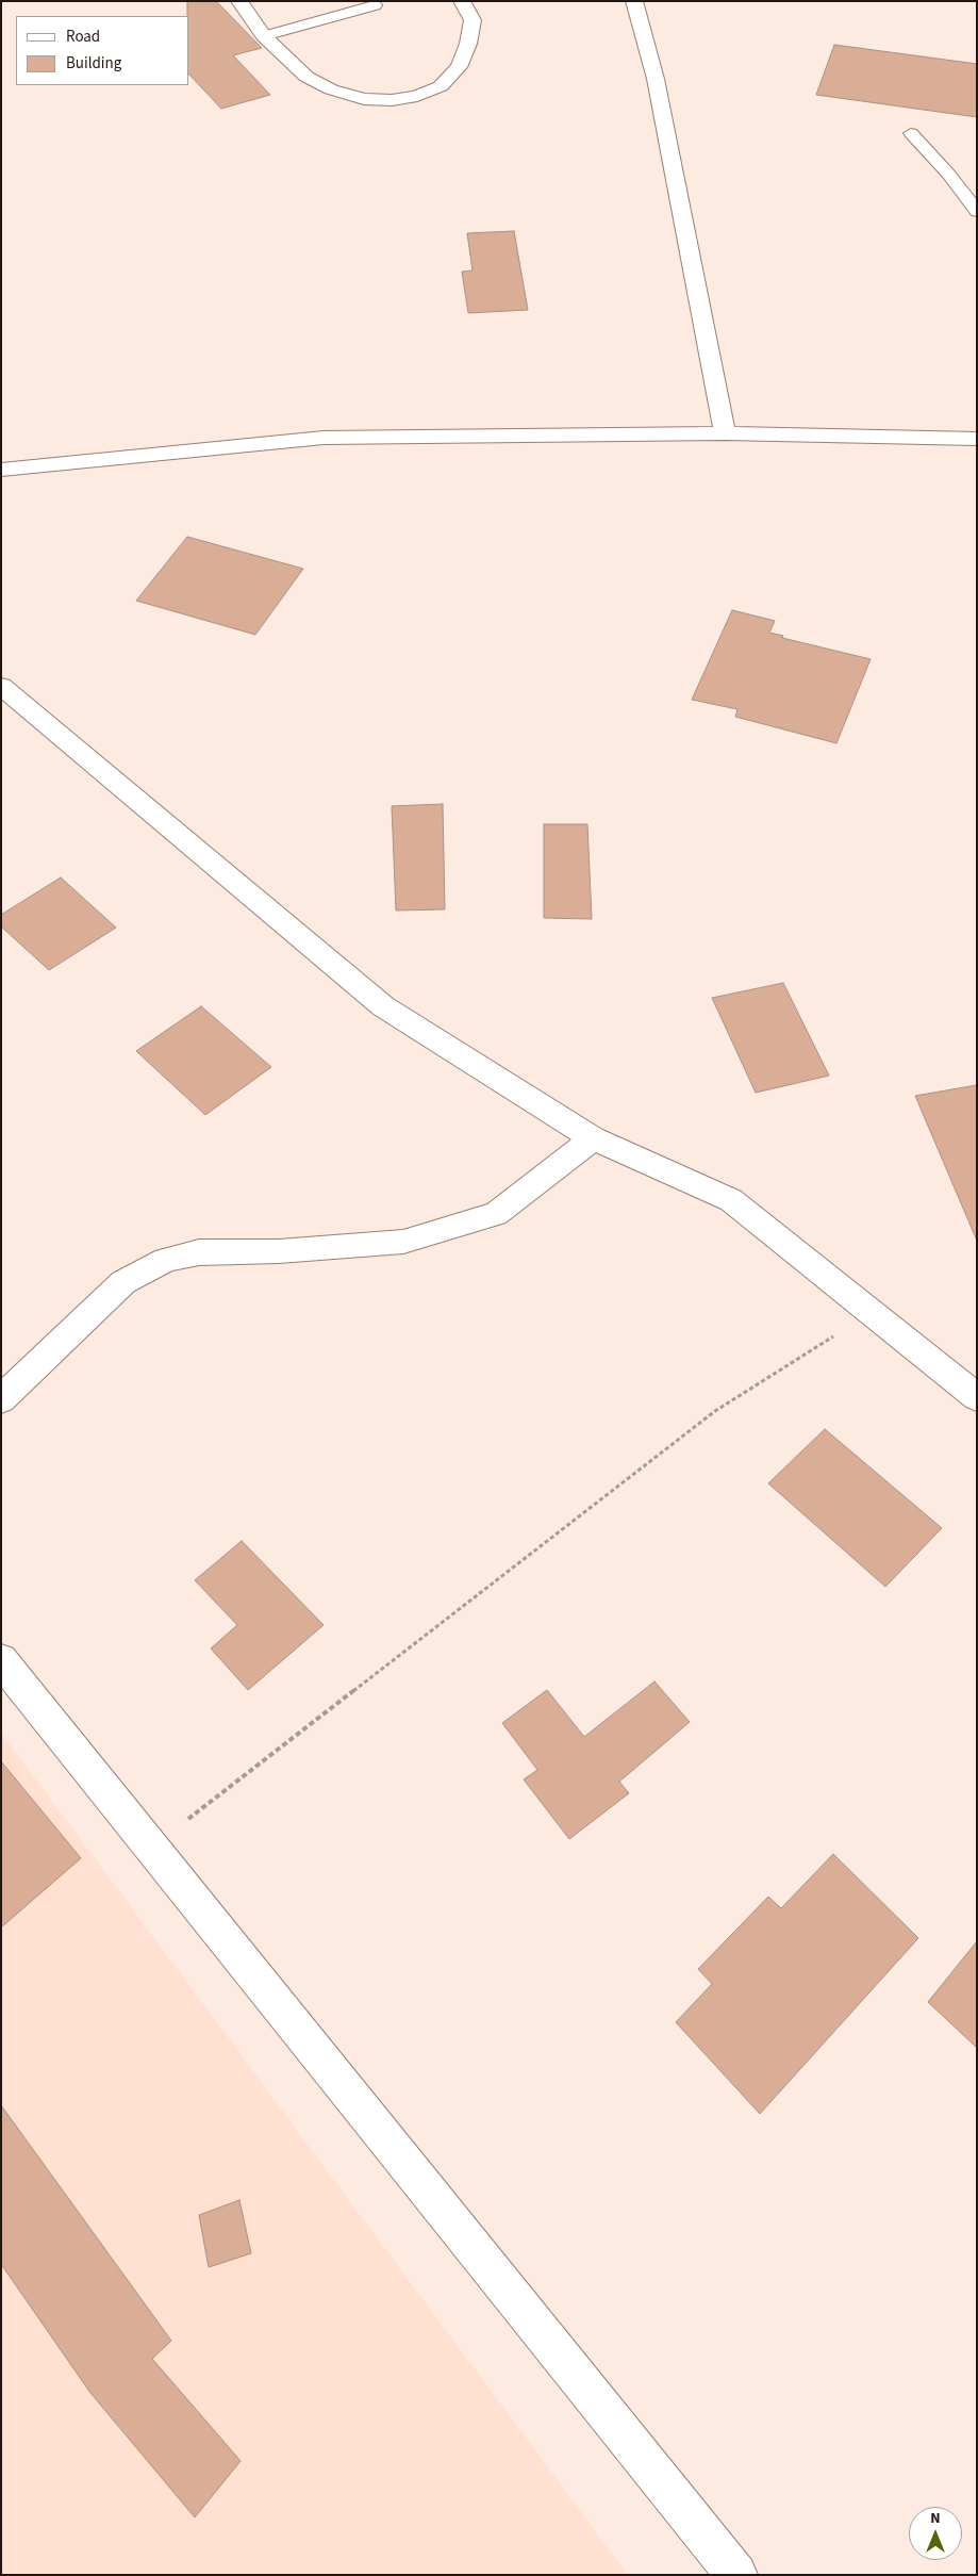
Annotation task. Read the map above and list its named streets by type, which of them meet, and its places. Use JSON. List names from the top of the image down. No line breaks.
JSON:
{"legend":["Road","Building"],"north":"top"}
